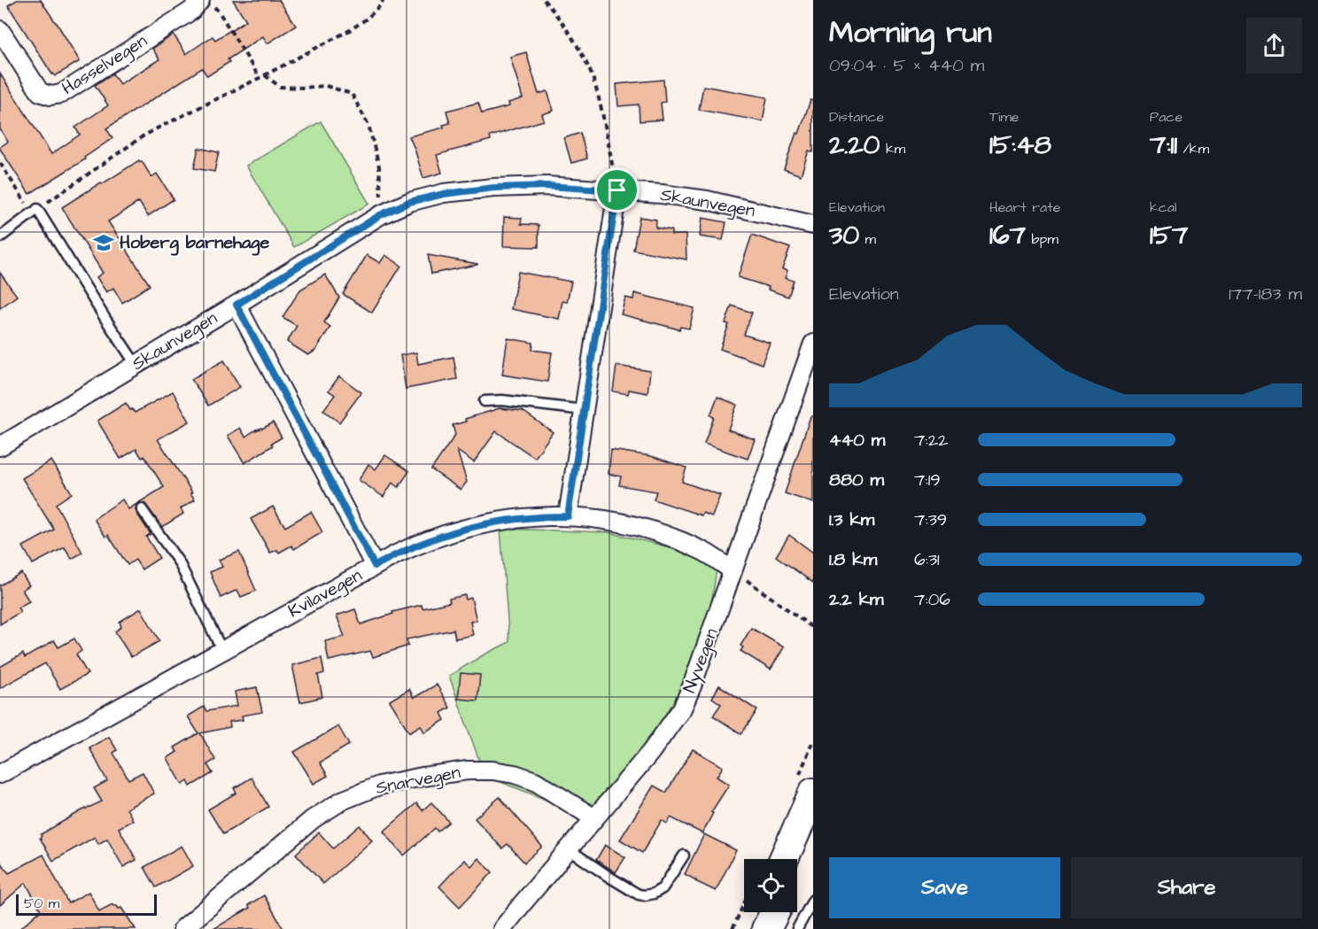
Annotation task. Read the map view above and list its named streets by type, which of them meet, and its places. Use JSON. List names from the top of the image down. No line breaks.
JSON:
{"streets":{"street":["Hasselvegen","Skaunvegen","Kvilavegen","Nyvegen","Snarvegen"]},"crossings":[["Kvilavegen","Nyvegen"],["Nyvegen","Snarvegen"]],"places":{"school or university":["Hoberg barnehage"]},"scale_bar":"50 m","page":{"heading":["Morning run","09:04 · 5 × 440 m"],"stats":[["Distance","2.20 km"],["Time","15:48"],["Pace","7:11 /km"],["Elevation","30 m"],["Heart rate","167 bpm"],["kcal","157"]],"chart":["Elevation","177–183 m"],"list":[{"name":"440 m","note":"7:22"},{"name":"880 m","note":"7:19"},{"name":"1.3 km","note":"7:39"},{"name":"1.8 km","note":"6:31"},{"name":"2.2 km","note":"7:06"}],"buttons":["Save","Share"],"scale":"50 m"}}
